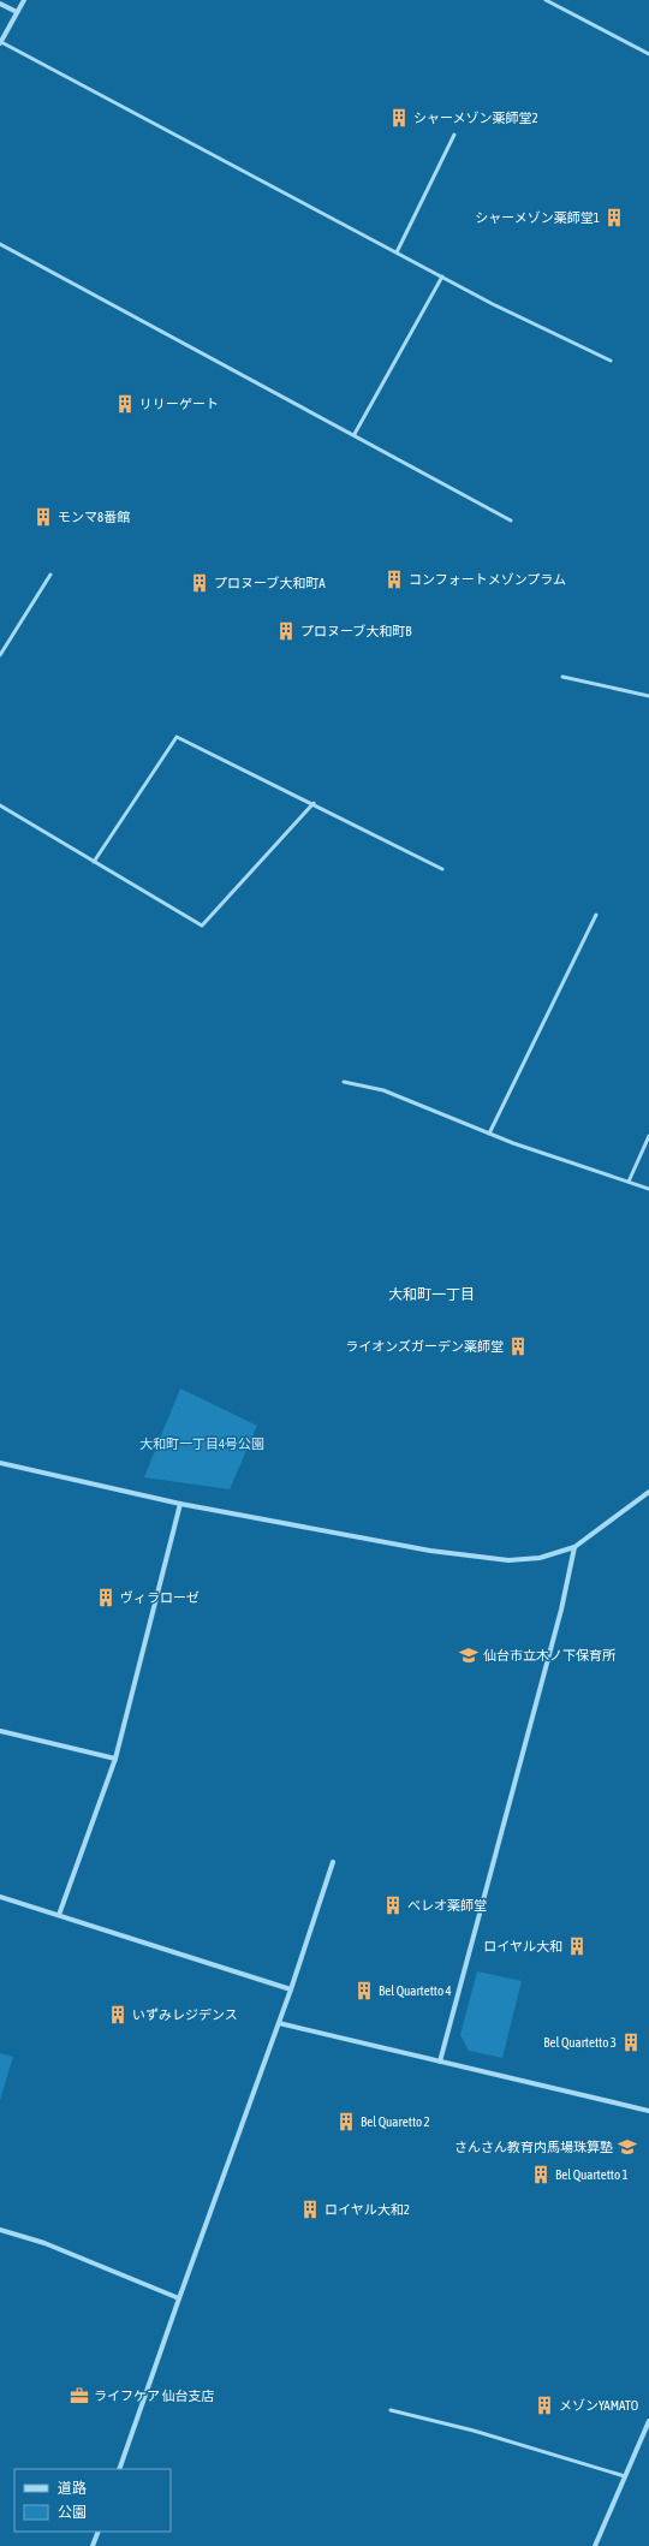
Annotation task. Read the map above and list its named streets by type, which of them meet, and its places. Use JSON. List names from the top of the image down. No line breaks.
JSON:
{"districts":["大和町一丁目"],"parks":["大和町一丁目4号公園"],"places":{"building":["シャーメゾン薬師堂2","シャーメゾン薬師堂1","リリーゲート","モンマ8番館","コンフォートメゾンプラム","プロヌーブ大和町A","プロヌーブ大和町B","ライオンズガーデン薬師堂","ヴィラローゼ","ベレオ薬師堂","ロイヤル大和","Bel Quartetto 4","いずみレジデンス","Bel Quartetto 3","Bel Quaretto 2","Bel Quartetto 1","ロイヤル大和2","メゾンYAMATO"],"school or university":["仙台市立木ノ下保育所","さんさん教育内馬場珠算塾"],"office":["ライフケア 仙台支店"]},"legend":["道路","公園"]}
